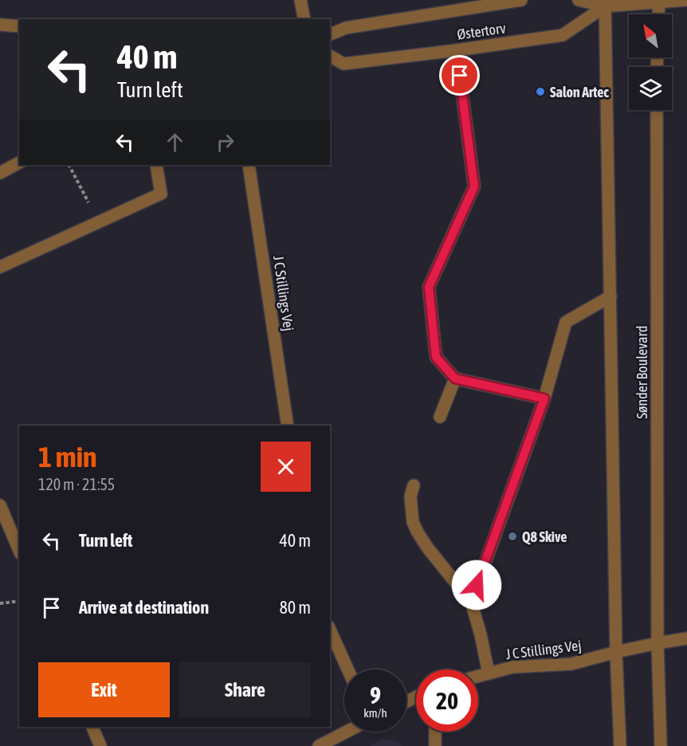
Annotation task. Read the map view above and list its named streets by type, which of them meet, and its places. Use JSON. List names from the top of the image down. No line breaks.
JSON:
{"streets":{"street":["Østertorv","J C Stillings Vej","Sønder Boulevard"]},"crossings":[["Østertorv","Sønder Boulevard"],["J C Stillings Vej","Sønder Boulevard"]],"places":["Salon Artec","Q8 Skive"],"north":"top left","page":{"turn":["40 m","Turn left"],"heading":["1 min","120 m · 21:55"],"list":[{"name":"Turn left","value":"40 m"},{"name":"Arrive at destination","value":"80 m"}],"buttons":["Exit","Share"],"speed":"9 km/h","limit":"20"}}
